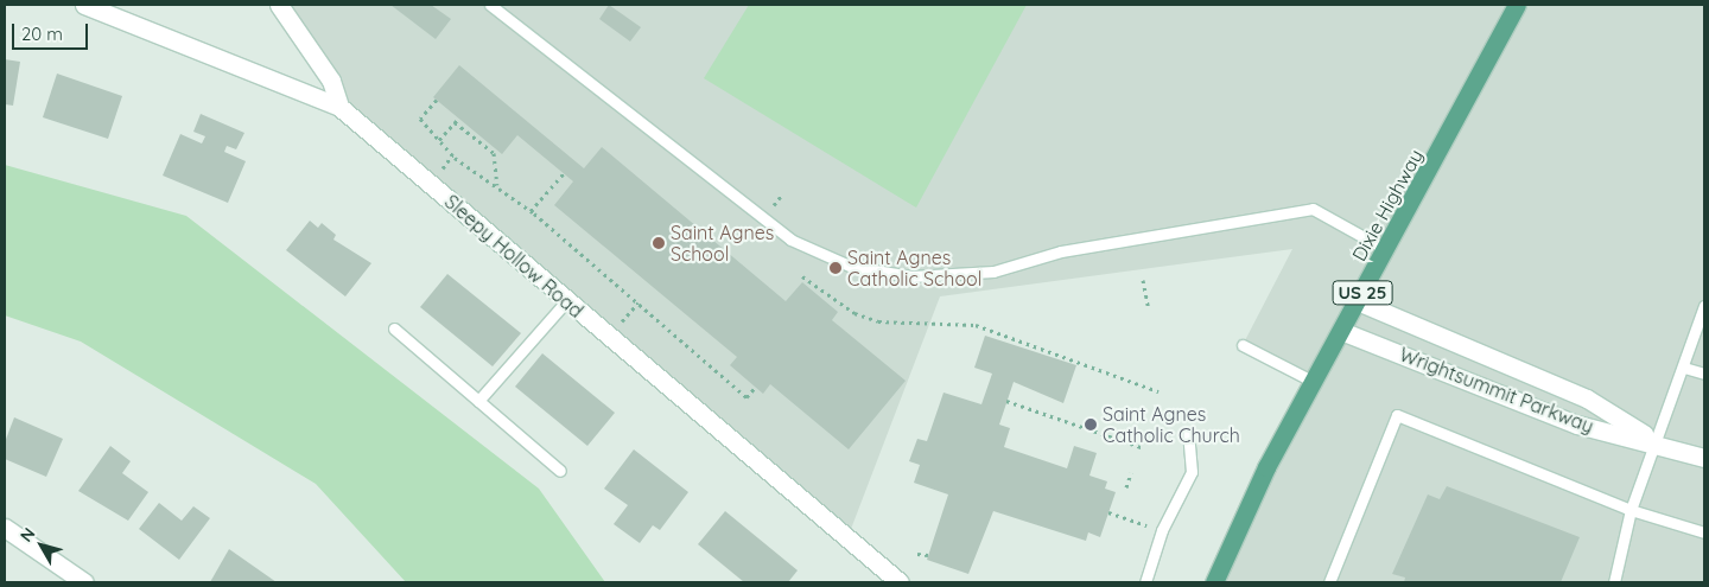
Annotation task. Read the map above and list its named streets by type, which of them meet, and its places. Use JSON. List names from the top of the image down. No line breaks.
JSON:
{"streets":{"main road":["Dixie Highway","Sleepy Hollow Road","US 25","Wrightsummit Parkway"]},"crossings":[["Dixie Highway","Wrightsummit Parkway"]],"places":["Saint Agnes School","Saint Agnes Catholic School","Saint Agnes Catholic Church"],"scale_bar":"20 m","north":"top left"}
